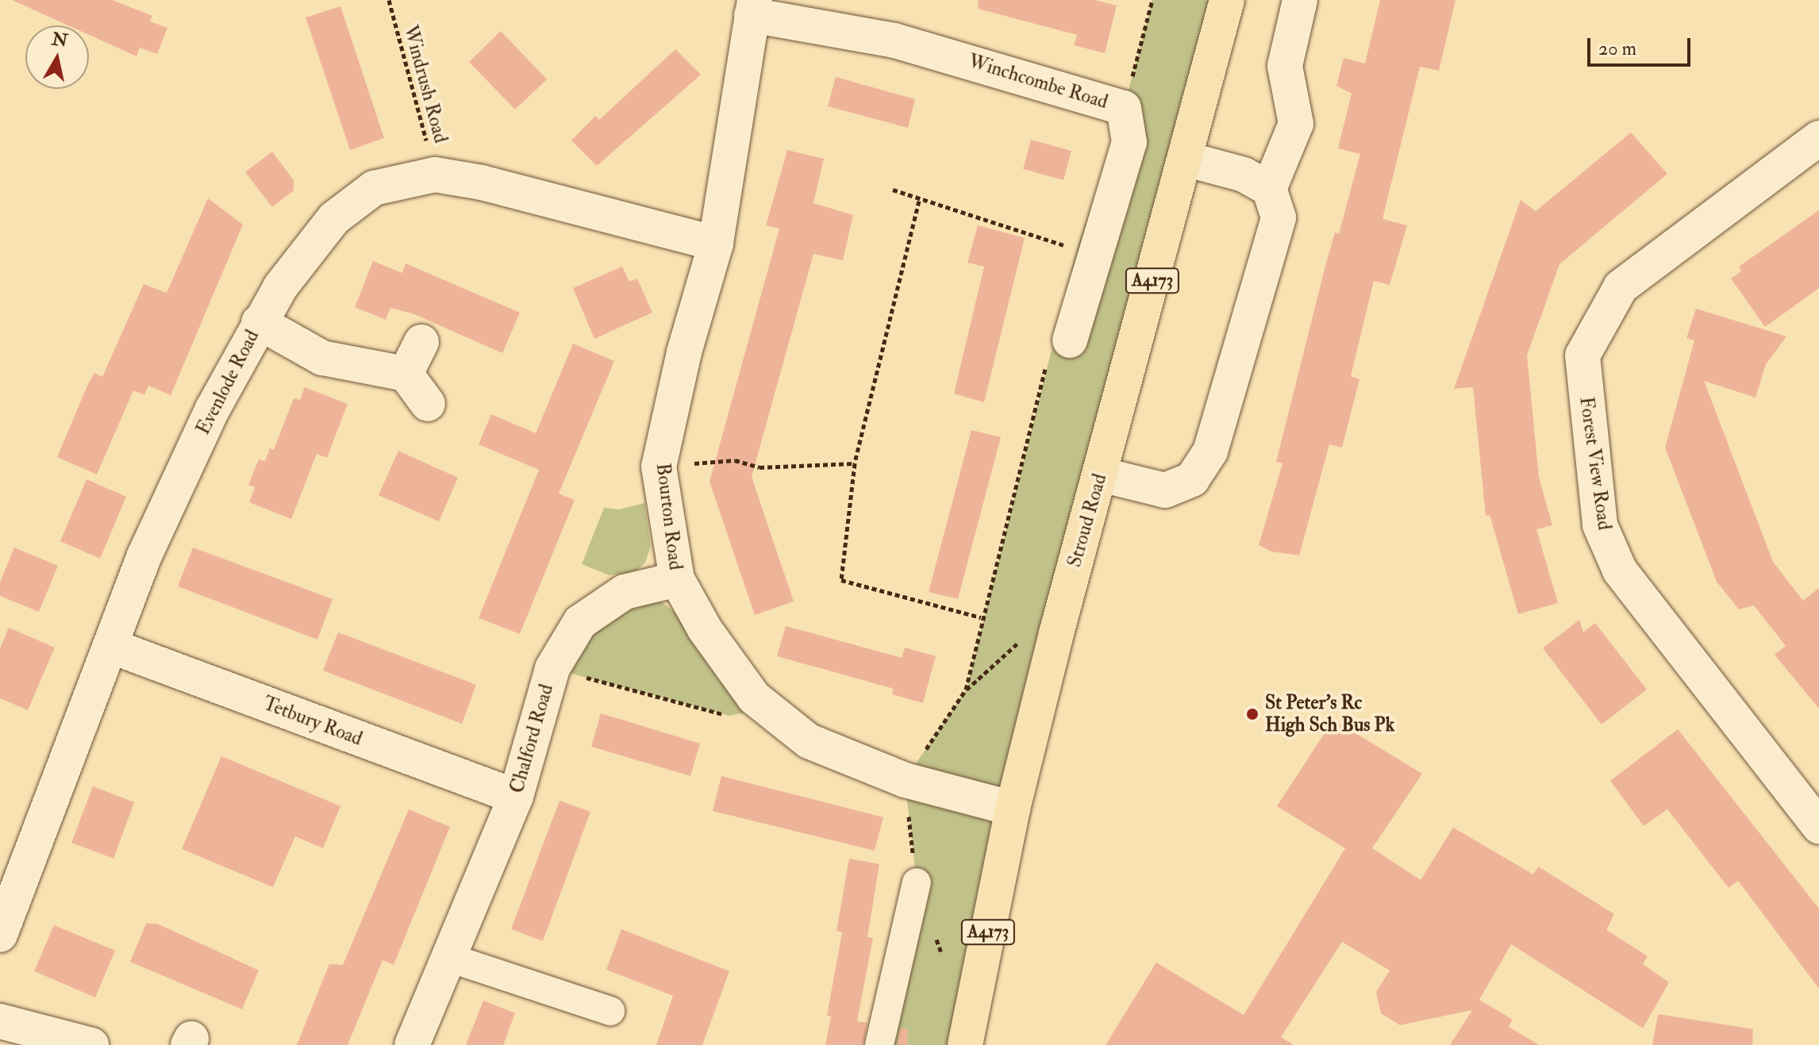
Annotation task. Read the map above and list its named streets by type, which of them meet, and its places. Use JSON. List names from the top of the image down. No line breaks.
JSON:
{"streets":{"main road":["A4173","Stroud Road"],"street":["Winchcombe Road","Evenlode Road","Forest View Road","Bourton Road","Tetbury Road","Chalford Road"],"path":["Windrush Road"]},"crossings":[["Winchcombe Road","Bourton Road"],["Windrush Road","Evenlode Road"],["Evenlode Road","Bourton Road"],["Evenlode Road","Tetbury Road"],["Bourton Road","Stroud Road"],["Bourton Road","Chalford Road"],["Tetbury Road","Chalford Road"]],"places":["St Peter's Rc High Sch Bus Pk"],"scale_bar":"20 m","north":"top"}
